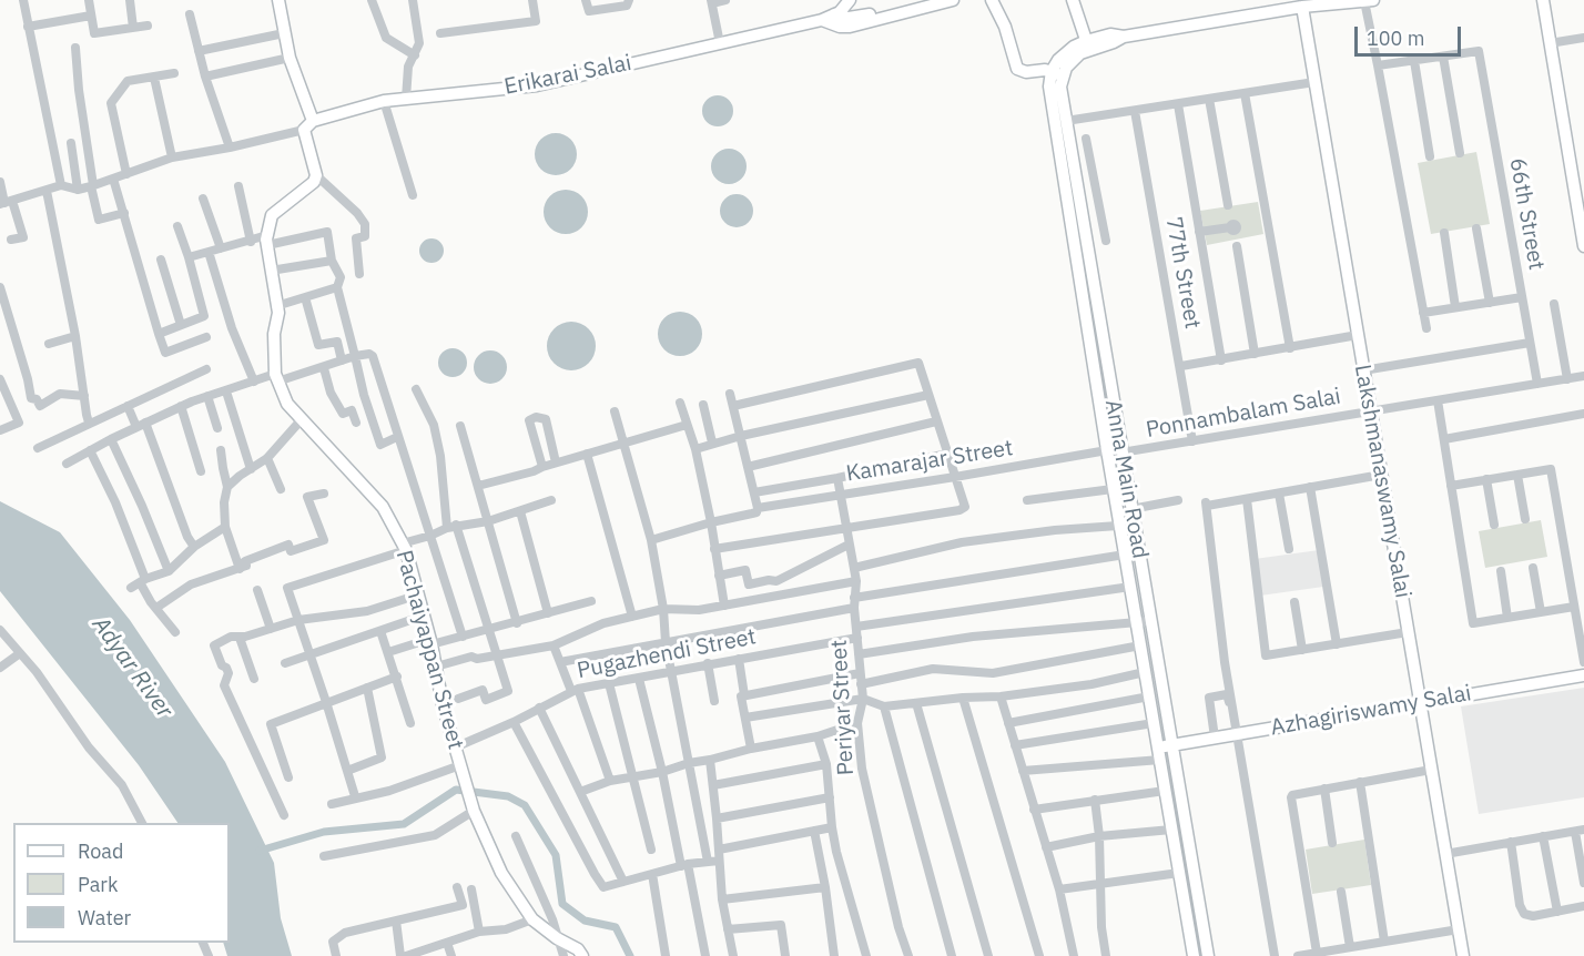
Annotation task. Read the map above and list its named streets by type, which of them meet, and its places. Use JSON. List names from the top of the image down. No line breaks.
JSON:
{"streets":{"main road":["Erikarai Salai","Anna Main Road","Lakshmanaswamy Salai","Pachaiyappan Street","Azhagiriswamy Salai"],"street":["66th Street","77th Street","Ponnambalam Salai","Kamarajar Street","Pugazhendi Street","Periyar Street"]},"crossings":[["66th Street","Ponnambalam Salai"],["77th Street","Ponnambalam Salai"],["Ponnambalam Salai","Kamarajar Street"],["Ponnambalam Salai","Anna Main Road"],["Ponnambalam Salai","Lakshmanaswamy Salai"],["Kamarajar Street","Anna Main Road"],["Kamarajar Street","Periyar Street"],["Anna Main Road","Azhagiriswamy Salai"],["Lakshmanaswamy Salai","Azhagiriswamy Salai"],["Pachaiyappan Street","Pugazhendi Street"],["Pugazhendi Street","Periyar Street"]],"water":["Adyar River"],"legend":["Road","Park","Water"],"scale_bar":"100 m"}
